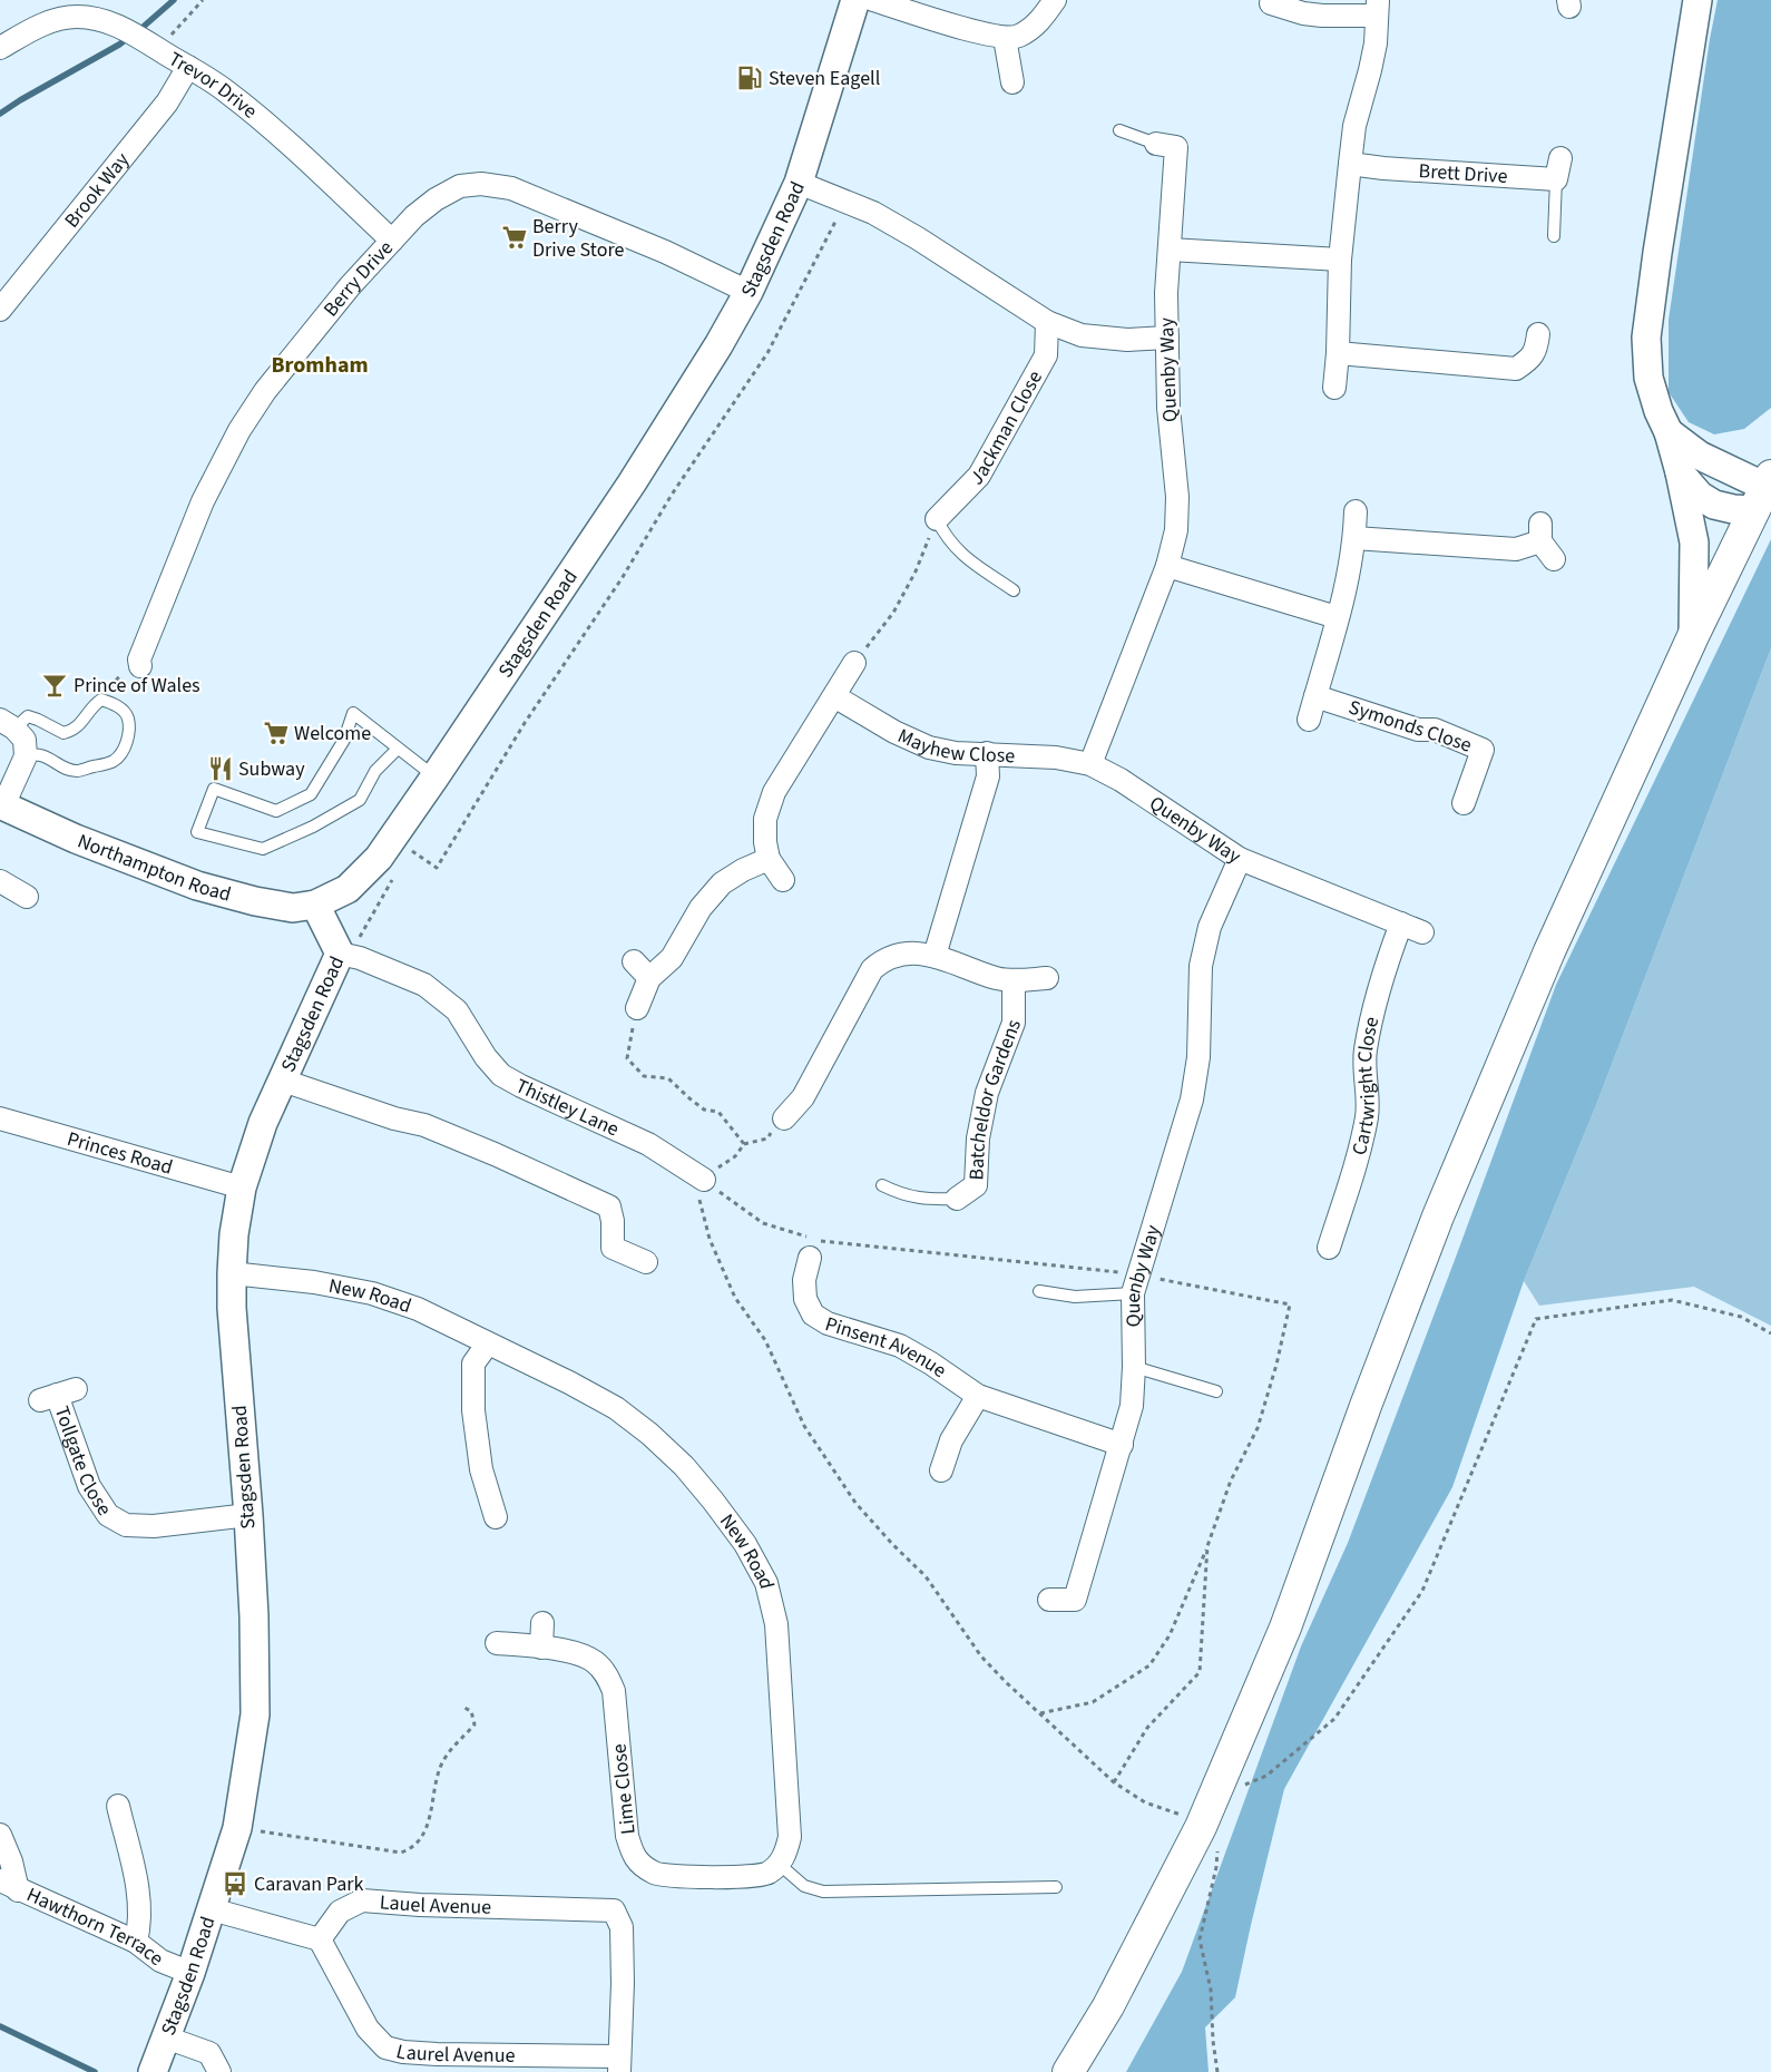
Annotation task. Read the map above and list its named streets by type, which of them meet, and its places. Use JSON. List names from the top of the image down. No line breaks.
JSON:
{"streets":{"street":["Trevor Drive","Brett Drive","Brook Way","Stagsden Road","Berry Drive","Quenby Way","Jackman Close","Symonds Close","Mayhew Close","Northampton Road","Cartwright Close","Batcheldor Gardens","Thistley Lane","Princes Road","New Road","Pinsent Avenue","Tollgate Close","Lime Close","Lauel Avenue","Hawthorn Terrace","Laurel Avenue"]},"crossings":[["Trevor Drive","Brook Way"],["Trevor Drive","Berry Drive"],["Stagsden Road","Berry Drive"],["Stagsden Road","Northampton Road"],["Stagsden Road","Thistley Lane"],["Stagsden Road","Princes Road"],["Stagsden Road","New Road"],["Stagsden Road","Tollgate Close"],["Stagsden Road","Hawthorn Terrace"],["Quenby Way","Mayhew Close"],["Quenby Way","Pinsent Avenue"],["New Road","Lime Close"],["Lauel Avenue","Laurel Avenue"]],"districts":["Bromham"],"places":{"fuel station":["Steven Eagell"],"supermarket":["Berry Drive Store","Welcome"],"bar":["Prince of Wales"],"restaurant":["Subway"],"bus stop":["Caravan Park"]}}
